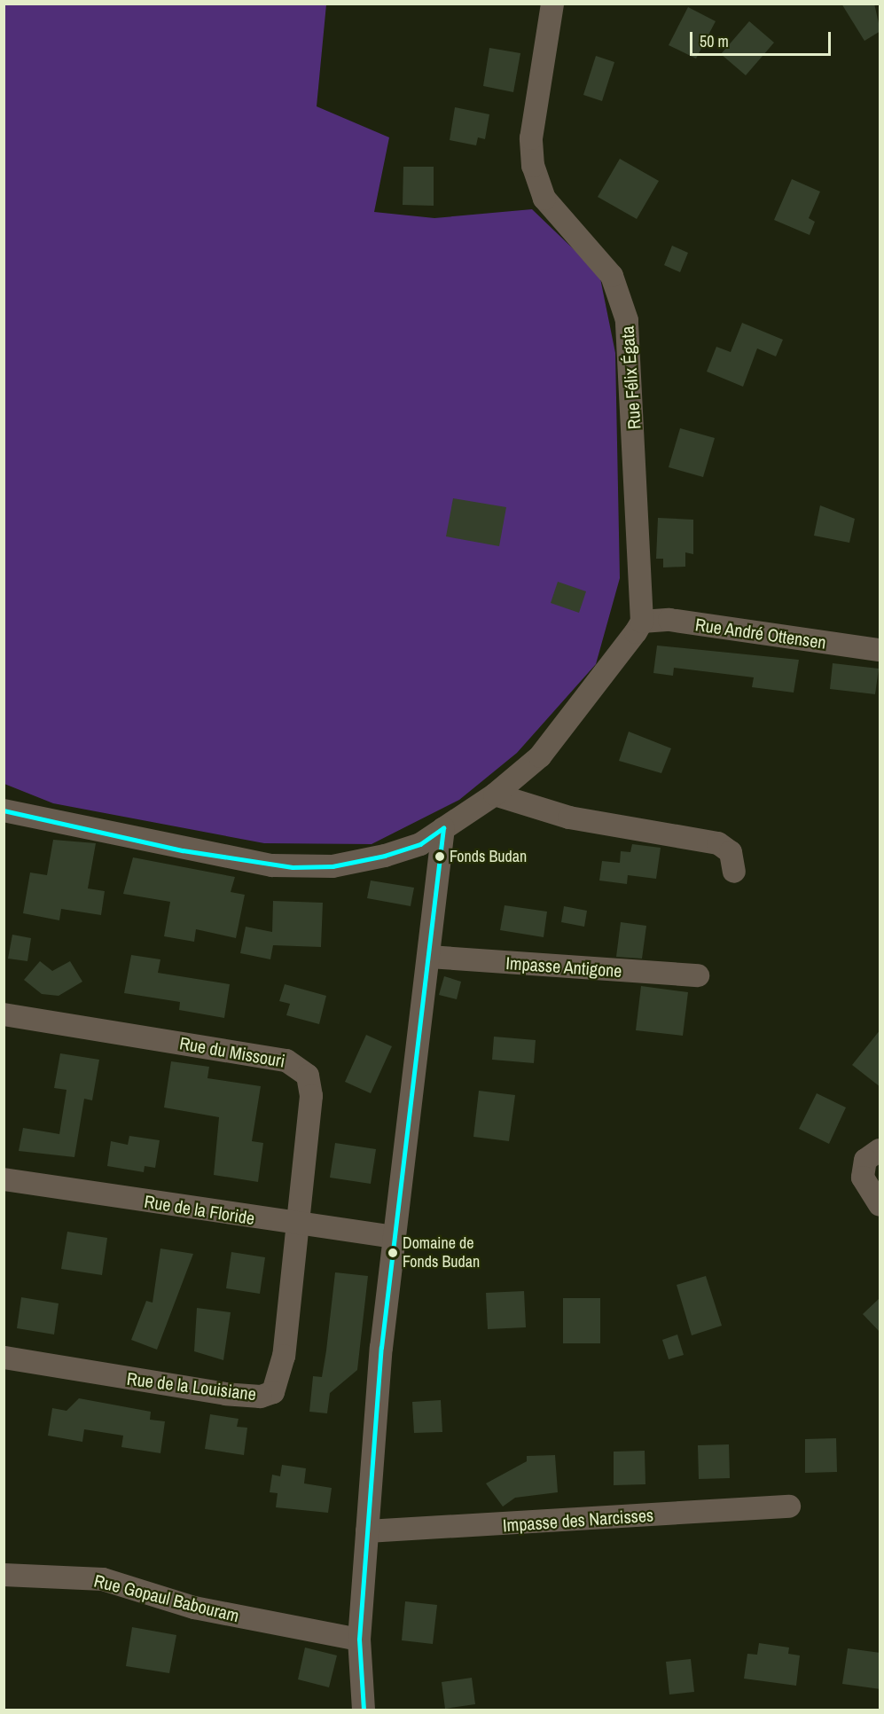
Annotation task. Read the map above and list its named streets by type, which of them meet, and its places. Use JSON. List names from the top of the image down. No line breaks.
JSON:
{"streets":{"street":["Rue Félix Égata","Rue André Ottensen","Impasse Antigone","Rue du Missouri","Rue de la Floride","Rue de la Louisiane","Impasse des Narcisses","Rue Gopaul Babouram"]},"crossings":[["Rue Félix Égata","Rue André Ottensen"],["Rue du Missouri","Rue de la Floride"],["Rue du Missouri","Rue de la Louisiane"],["Rue de la Floride","Rue de la Louisiane"]],"places":["Fonds Budan","Domaine de Fonds Budan"],"scale_bar":"50 m"}
